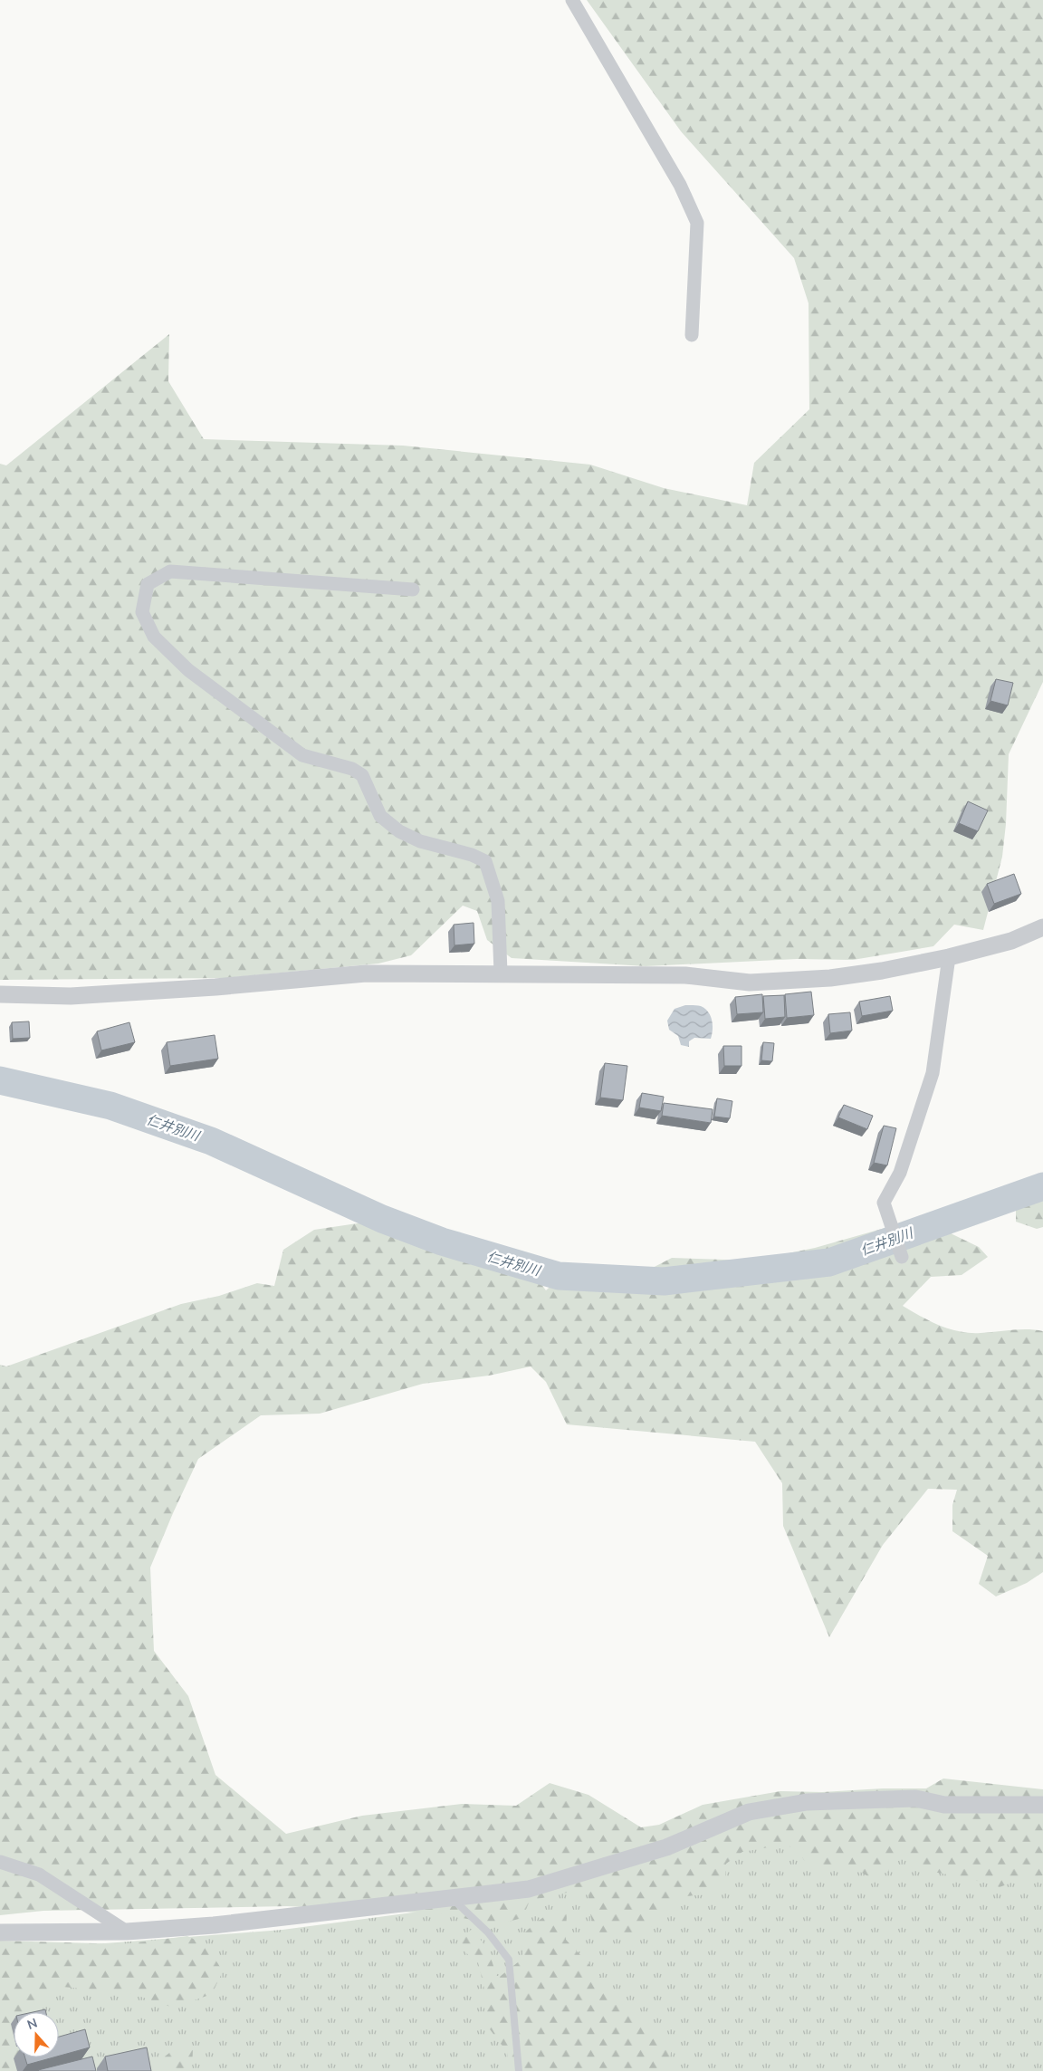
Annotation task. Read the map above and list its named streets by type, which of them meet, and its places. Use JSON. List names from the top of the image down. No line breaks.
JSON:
{"water":["仁井別川"],"north":"top"}
